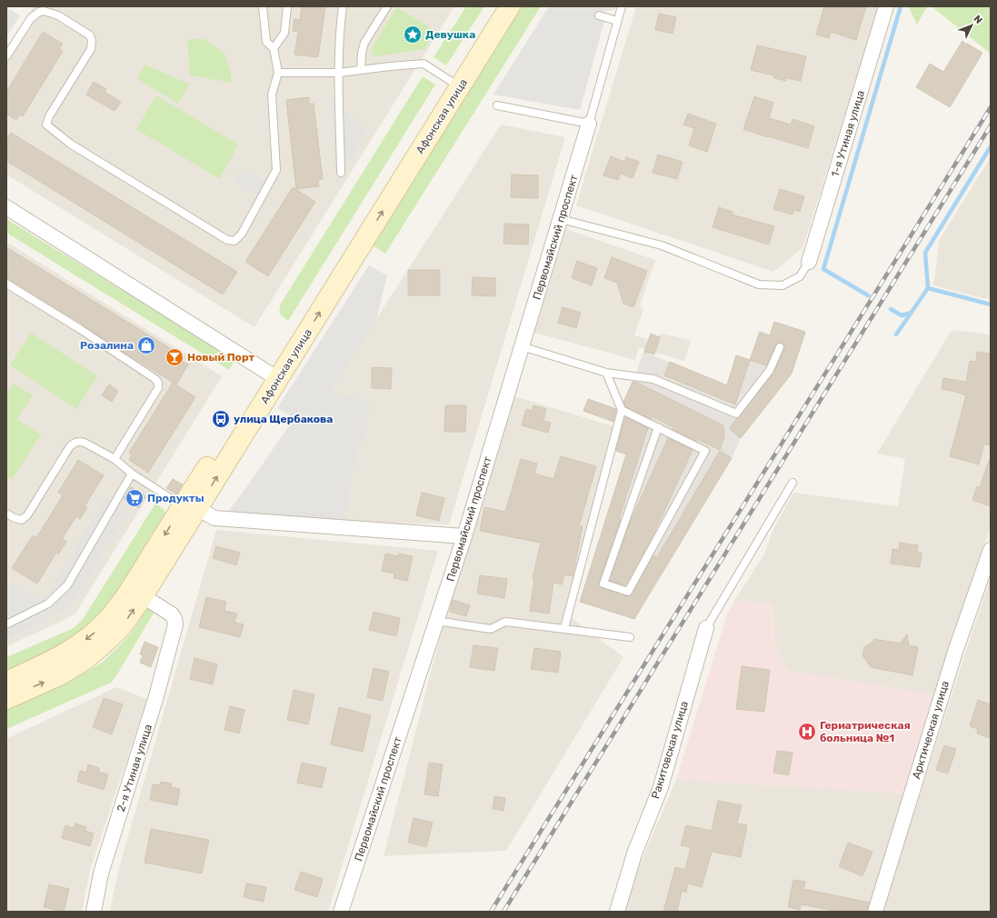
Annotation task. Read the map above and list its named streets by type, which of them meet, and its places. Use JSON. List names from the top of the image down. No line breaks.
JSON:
{"streets":{"street":["Афонская улица","1-я Утиная улица","Первомайский проспект","Арктическая улица","Ракитовская улица","2-я Утиная улица"]},"crossings":[["Афонская улица","2-я Утиная улица"]],"places":{"place":["Девушка"],"shop":["Розалина"],"bar":["Новый Порт"],"bus stop":["улица Щербакова"],"supermarket":["Продукты"],"hospital":["Гериатрическая больница №1"]},"north":"top right"}
